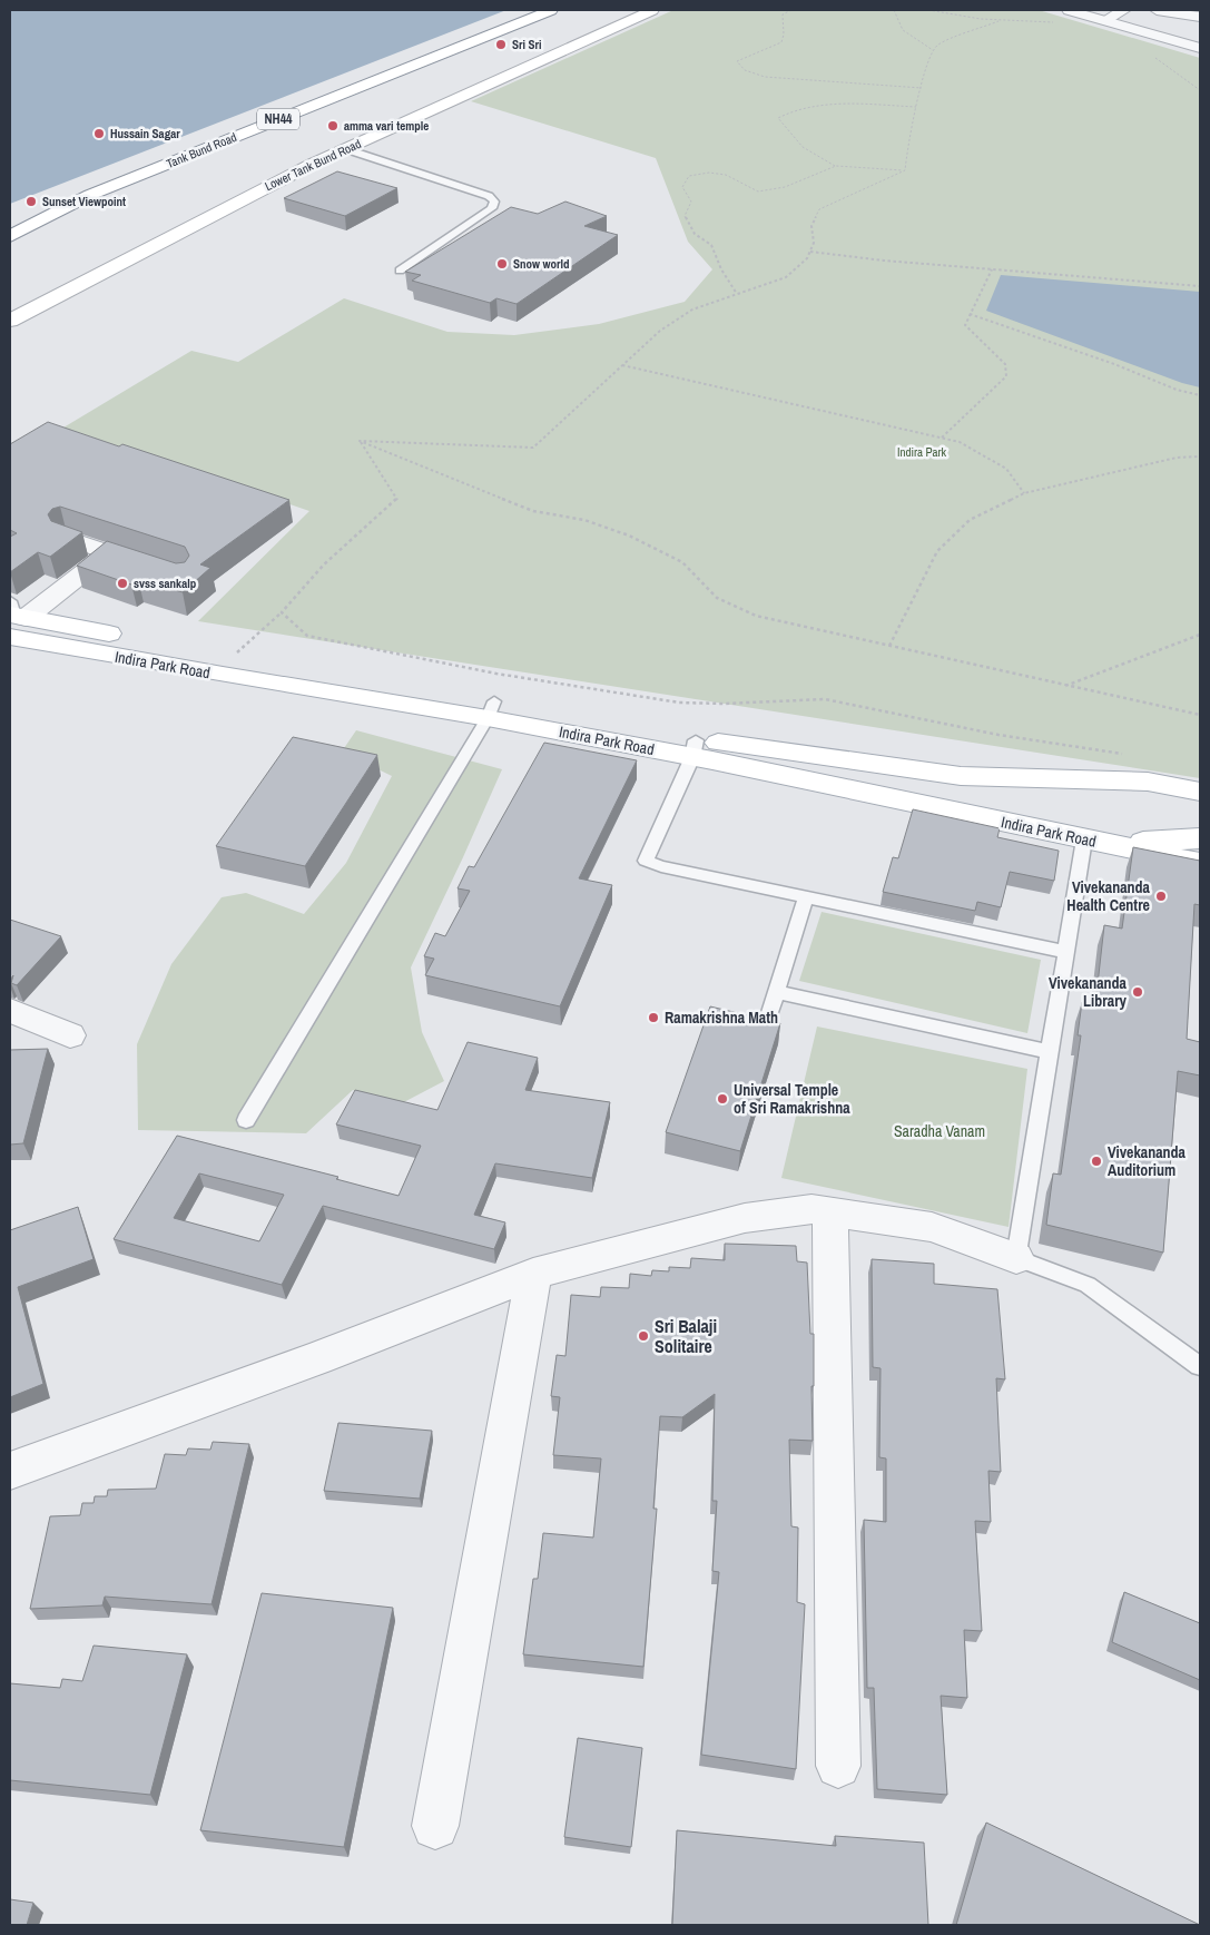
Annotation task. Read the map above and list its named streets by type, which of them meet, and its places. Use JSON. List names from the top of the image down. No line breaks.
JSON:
{"streets":{"main road":["NH44","Tank Bund Road","Lower Tank Bund Road","Indira Park Road"]},"parks":["Indira Park","Saradha Vanam"],"places":["Sri Sri","amma vari temple","Hussain Sagar","Sunset Viewpoint","Snow world","svss sankalp","Vivekananda Health Centre","Vivekananda Library","Ramakrishna Math","Universal Temple of Sri Ramakrishna","Vivekananda Auditorium","Sri Balaji Solitaire"]}
